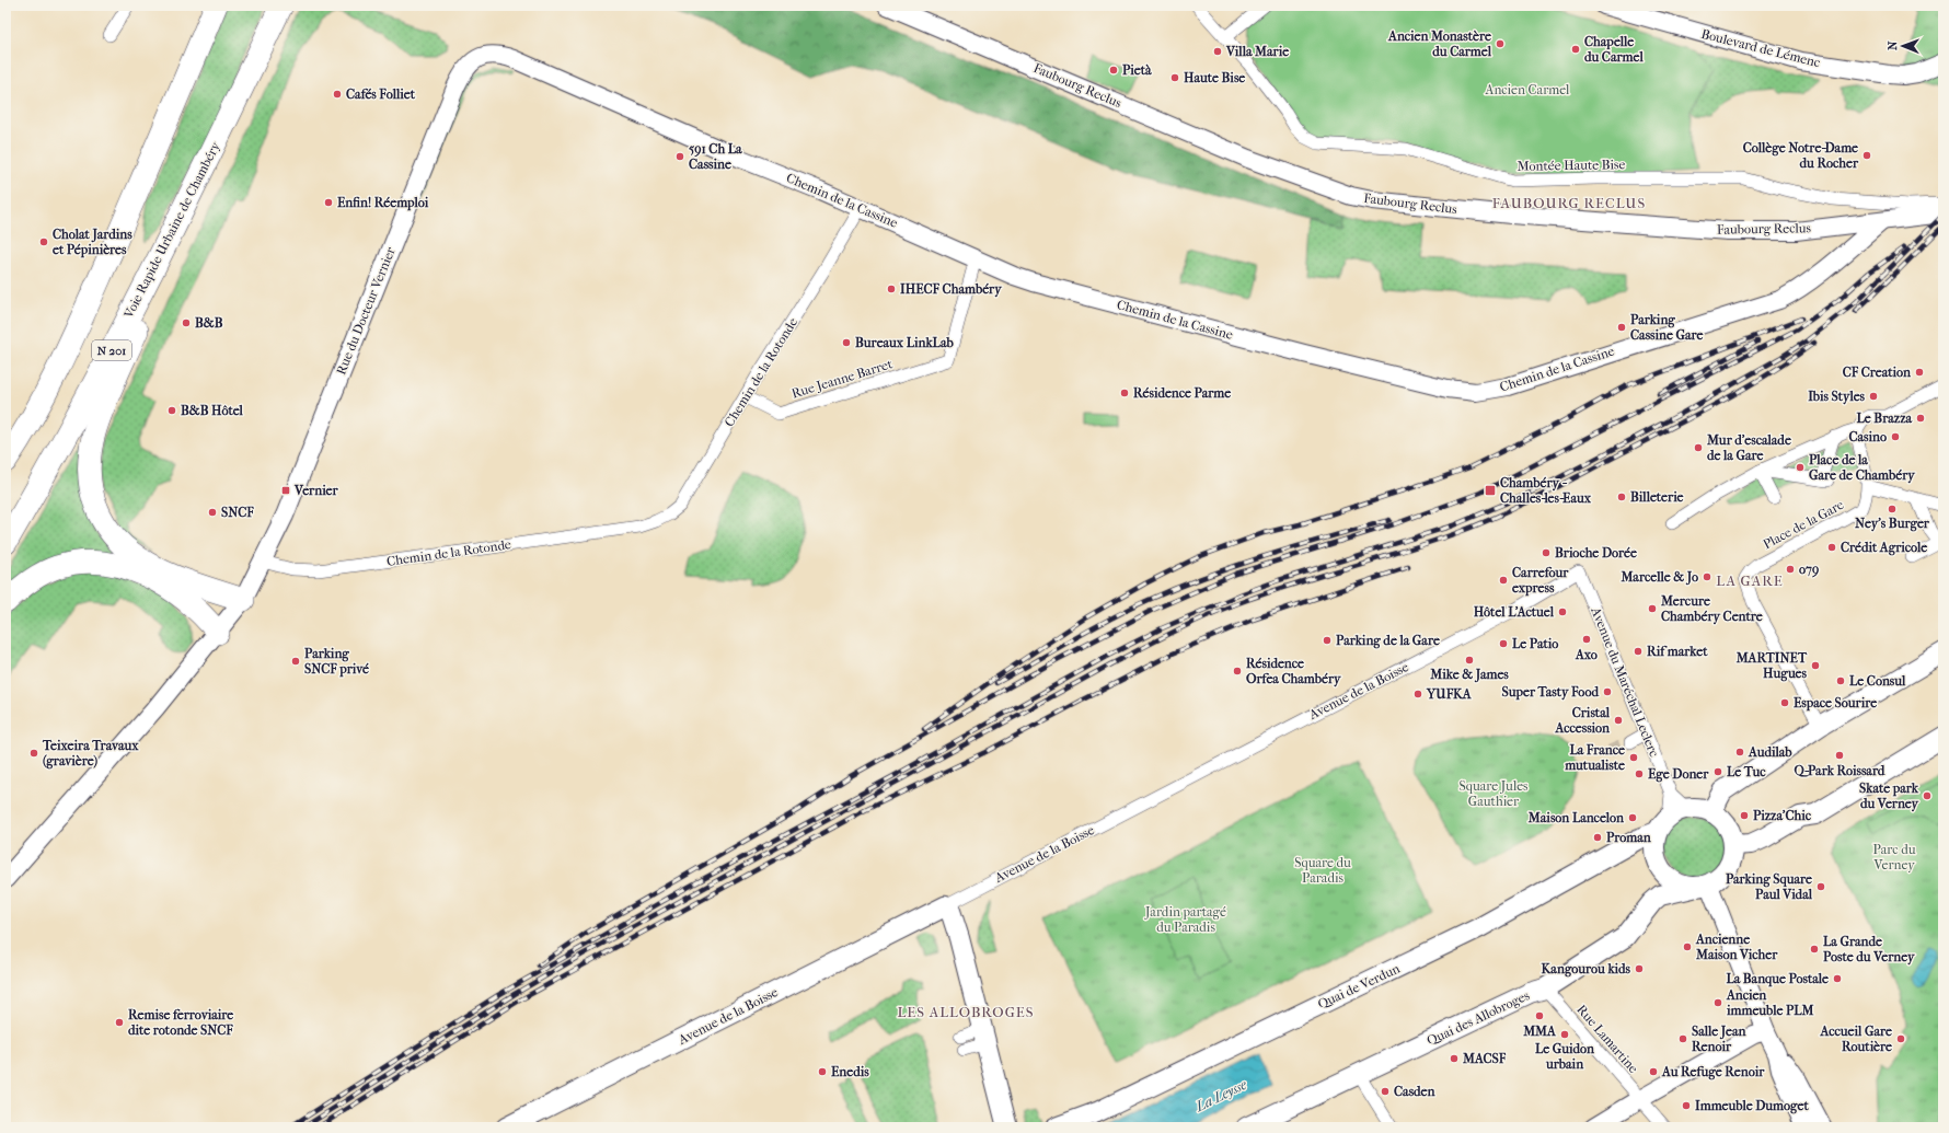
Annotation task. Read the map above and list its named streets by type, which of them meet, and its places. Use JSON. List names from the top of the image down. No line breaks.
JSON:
{"streets":{"highway":["Voie Rapide Urbaine de Chambéry","N 201"],"main road":["Boulevard de Lémenc","Faubourg Reclus","Chemin de la Cassine","Rue du Docteur Vernier","Avenue de la Boisse","Quai de Verdun","Quai des Allobroges"],"street":["Montée Haute Bise","Chemin de la Rotonde","Rue Jeanne Barret","Place de la Gare","Avenue du Maréchal Leclerc","Rue Lamartine"]},"crossings":[["Faubourg Reclus","Chemin de la Cassine"],["Chemin de la Cassine","Rue du Docteur Vernier"],["Chemin de la Cassine","Chemin de la Rotonde"],["Chemin de la Cassine","Rue Jeanne Barret"],["Rue du Docteur Vernier","Chemin de la Rotonde"],["Chemin de la Rotonde","Rue Jeanne Barret"],["Avenue du Maréchal Leclerc","Avenue de la Boisse"],["Avenue du Maréchal Leclerc","Quai de Verdun"],["Avenue du Maréchal Leclerc","Quai des Allobroges"],["Quai de Verdun","Quai des Allobroges"],["Quai des Allobroges","Rue Lamartine"]],"districts":["FAUBOURG RECLUS","LA GARE","LES ALLOBROGES"],"water":["La Leysse"],"parks":["Ancien Carmel","Square Jules Gauthier","Parc du Verney","Square du Paradis","Jardin partagé du Paradis"],"places":{"other":["Ancien Monastère du Carmel","Chapelle du Carmel","Villa Marie","Pietà","Haute Bise","Cafés Folliet","Collège Notre-Dame du Rocher","591 Ch La Cassine","Enfin! Réemploi","Cholat Jardins et Pépinières","IHECF Chambéry","B&B","Parking Cassine Gare","Bureaux LinkLab","CF Creation","Résidence Parme","Ibis Styles","B&B Hôtel","Le Brazza","Casino","Mur d'escalade de la Gare","Place de la Gare de Chambéry","Billeterie","Ney's Burger","SNCF","Crédit Agricole","Brioche Dorée","o79","Marcelle & Jo","Carrefour express","Mercure Chambéry Centre","Hôtel L'Actuel","Axo","Parking de la Gare","Le Patio","Rif market","Mike & James","Parking SNCF privé","MARTINET Hugues","Résidence Orfea Chambéry","Le Consul","Super Tasty Food","YUFKA","Espace Sourire","Cristal Accession","Audilab","Teixeira Travaux (gravière)","Q-Park Roissard","La France mutualiste","Le Tuc","Ege Doner","Skate park du Verney","Pizza'Chic","Maison Lancelon","Proman","Parking Square Paul Vidal","Ancienne Maison Vicher","La Grande Poste du Verney","Kangourou kids","La Banque Postale","Ancien immeuble PLM","MMA","Remise ferroviaire dite rotonde SNCF","Le Guidon urbain","Salle Jean Renoir","Accueil Gare Routière","MACSF","Enedis","Au Refuge Renoir","Casden","Immeuble Dumoget"],"transit":["Vernier","Chambéry - Challes-les-Eaux"]},"north":"left"}
